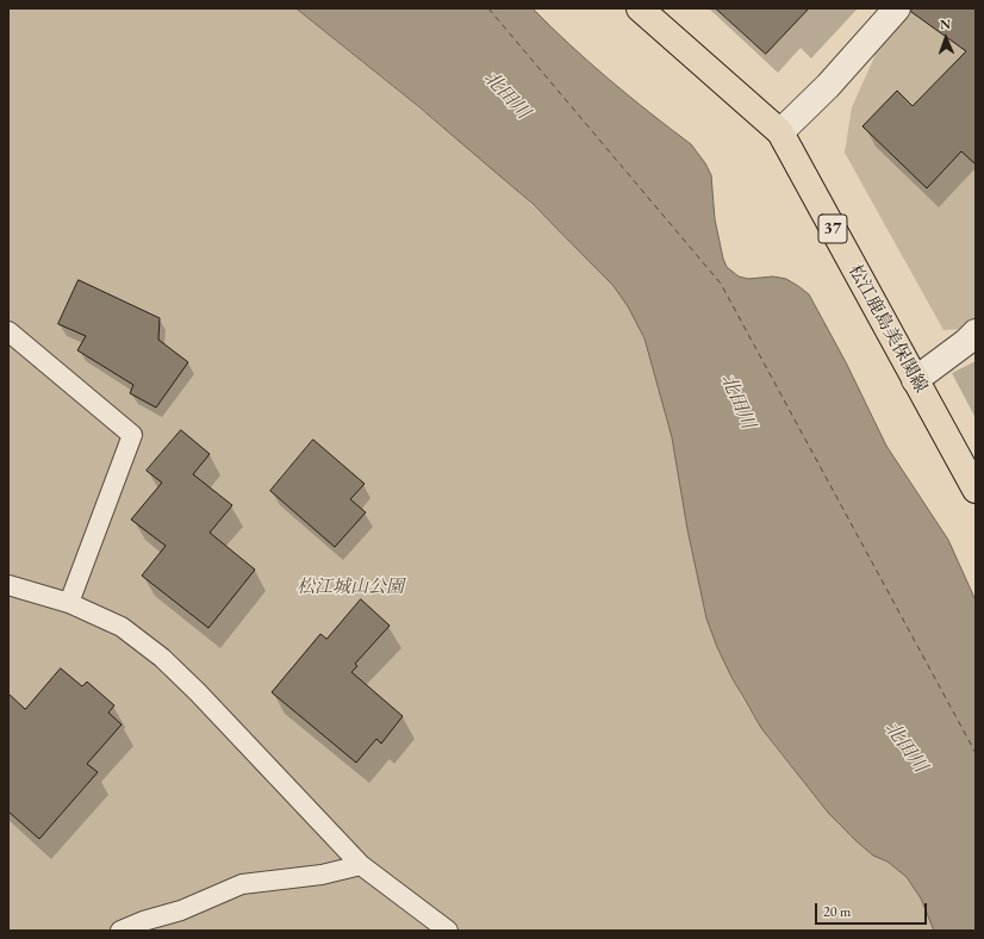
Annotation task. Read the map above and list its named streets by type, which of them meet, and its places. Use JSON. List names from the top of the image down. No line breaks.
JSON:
{"streets":{"main road":["37","松江鹿島美保関線"]},"water":["北田川"],"parks":["松江城山公園"],"scale_bar":"20 m","north":"top"}
